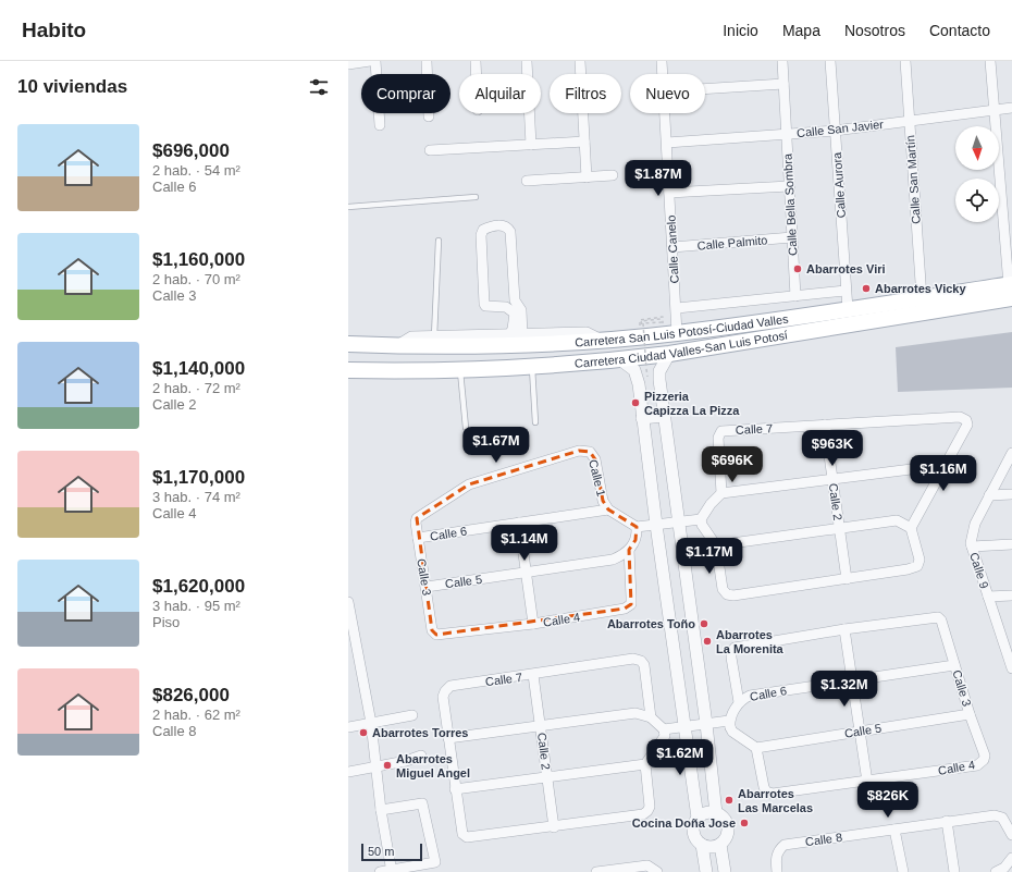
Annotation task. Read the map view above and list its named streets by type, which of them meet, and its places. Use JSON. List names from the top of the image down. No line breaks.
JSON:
{"streets":{"main road":["Carretera San Luis Potosí-Ciudad Valles","Carretera Ciudad Valles-San Luis Potosí"],"street":["Calle San Javier","Calle San Martín","Calle Aurora","Calle Bella Sombra","Calle Palmito","Calle Canelo","Calle 7","Calle 1","Calle 2","Calle 6","Calle 9","Calle 3","Calle 5","Calle 4","Calle 8"]},"crossings":[["Calle San Javier","Calle San Martín"],["Calle San Javier","Calle Aurora"],["Calle San Javier","Calle Bella Sombra"],["Calle San Javier","Calle Canelo"],["Calle San Martín","Carretera San Luis Potosí-Ciudad Valles"],["Calle Aurora","Carretera San Luis Potosí-Ciudad Valles"],["Calle Bella Sombra","Calle Palmito"],["Calle Palmito","Calle Canelo"],["Calle Canelo","Carretera San Luis Potosí-Ciudad Valles"],["Carretera San Luis Potosí-Ciudad Valles","Carretera Ciudad Valles-San Luis Potosí"],["Calle 7","Calle 2"],["Calle 1","Calle 6"],["Calle 1","Calle 3"],["Calle 6","Calle 3"],["Calle 3","Calle 5"],["Calle 3","Calle 4"],["Calle 5","Calle 4"]],"places":["Abarrotes Viri","Abarrotes Vicky","Pizzeria Capizza La Pizza","Abarrotes Toño","Abarrotes La Morenita","Abarrotes Torres","Abarrotes Miguel Angel","Abarrotes Las Marcelas","Cocina Doña Jose"],"scale_bar":"50 m","north":"bottom","page":{"header":"Habito","nav":["Inicio","Mapa","Nosotros","Contacto"],"heading":"10 viviendas","chip":["Comprar","Alquilar","Filtros","Nuevo"],"list":[{"name":"$696,000","note":"2 hab. · 54 m² · Calle 6"},{"name":"$1,160,000","note":"2 hab. · 70 m² · Calle 3"},{"name":"$1,140,000","note":"2 hab. · 72 m² · Calle 2"},{"name":"$1,170,000","note":"3 hab. · 74 m² · Calle 4"},{"name":"$1,620,000","note":"3 hab. · 95 m² · Piso"},{"name":"$826,000","note":"2 hab. · 62 m² · Calle 8"}],"price":["$1.87M","$1.67M","$963K","$696K","$1.16M","$1.14M","$1.17M","$1.32M","$1.62M","$826K"],"scale":"50 m"}}
